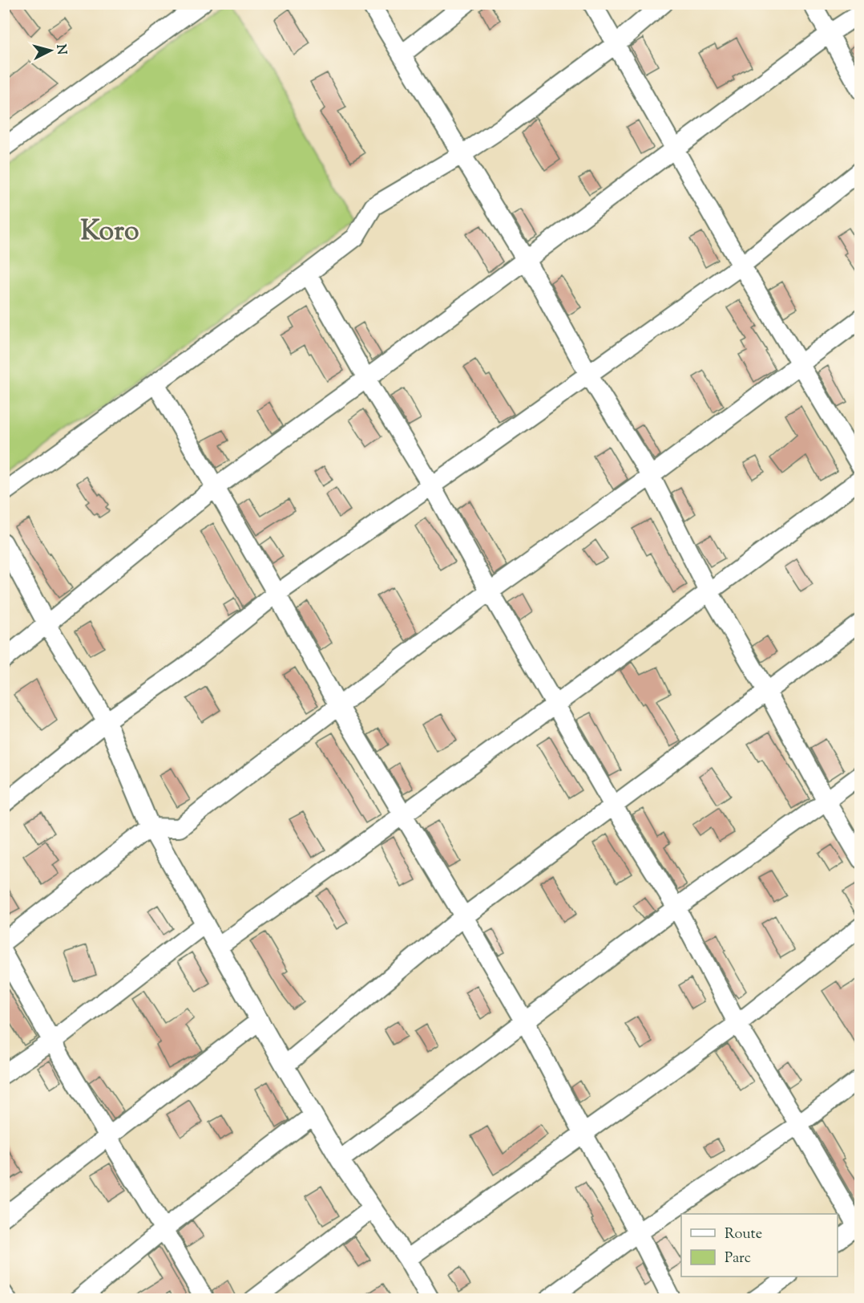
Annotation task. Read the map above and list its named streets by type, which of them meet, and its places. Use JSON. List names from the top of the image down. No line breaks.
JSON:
{"districts":["Koro"],"legend":["Route","Parc"],"north":"right"}
